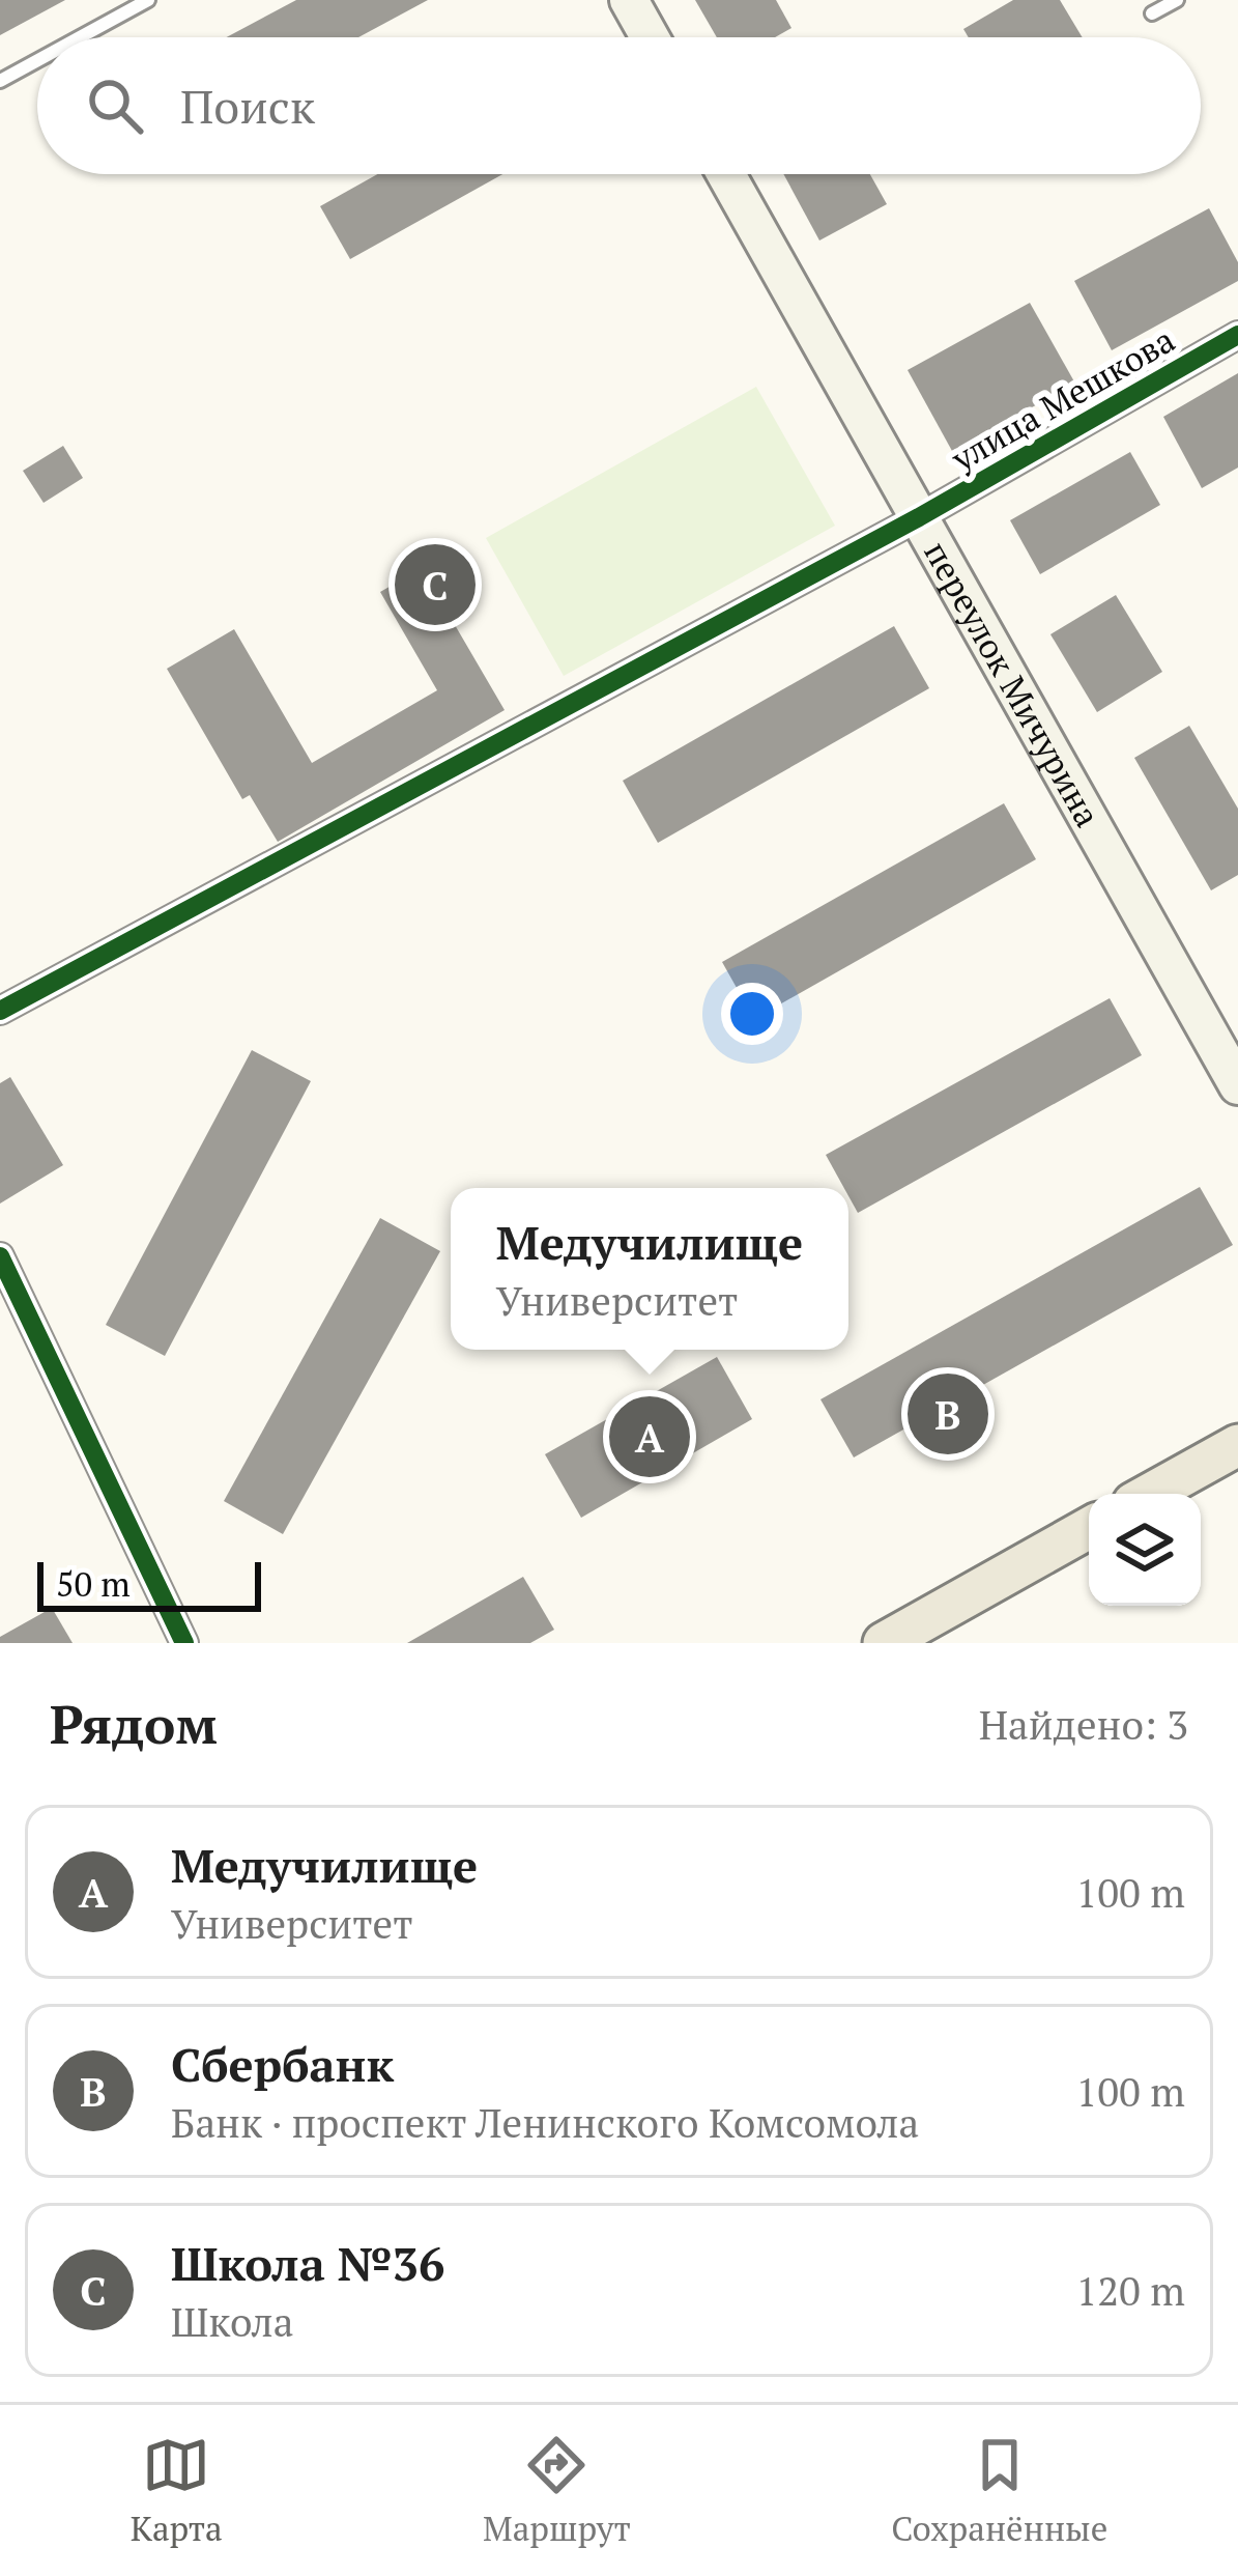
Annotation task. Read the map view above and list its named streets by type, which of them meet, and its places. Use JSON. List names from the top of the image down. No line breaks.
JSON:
{"streets":{"main road":["переулок Мичурина"],"street":["улица Мешкова"]},"crossings":[["улица Мешкова","переулок Мичурина"]],"scale_bar":"50 m","page":{"search":"Поиск","pins":["C","B","A"],"popup":["Медучилище","Университет"],"scale":"50 m","heading":["Рядом","Найдено: 3"],"list":[{"mark":"A","name":"Медучилище","note":"Университет","value":"100 m"},{"mark":"B","name":"Сбербанк","note":"Банк · проспект Ленинского Комсомола","value":"100 m"},{"mark":"C","name":"Школа №36","note":"Школа","value":"120 m"}],"nav":["Карта","Маршрут","Сохранённые"]}}
